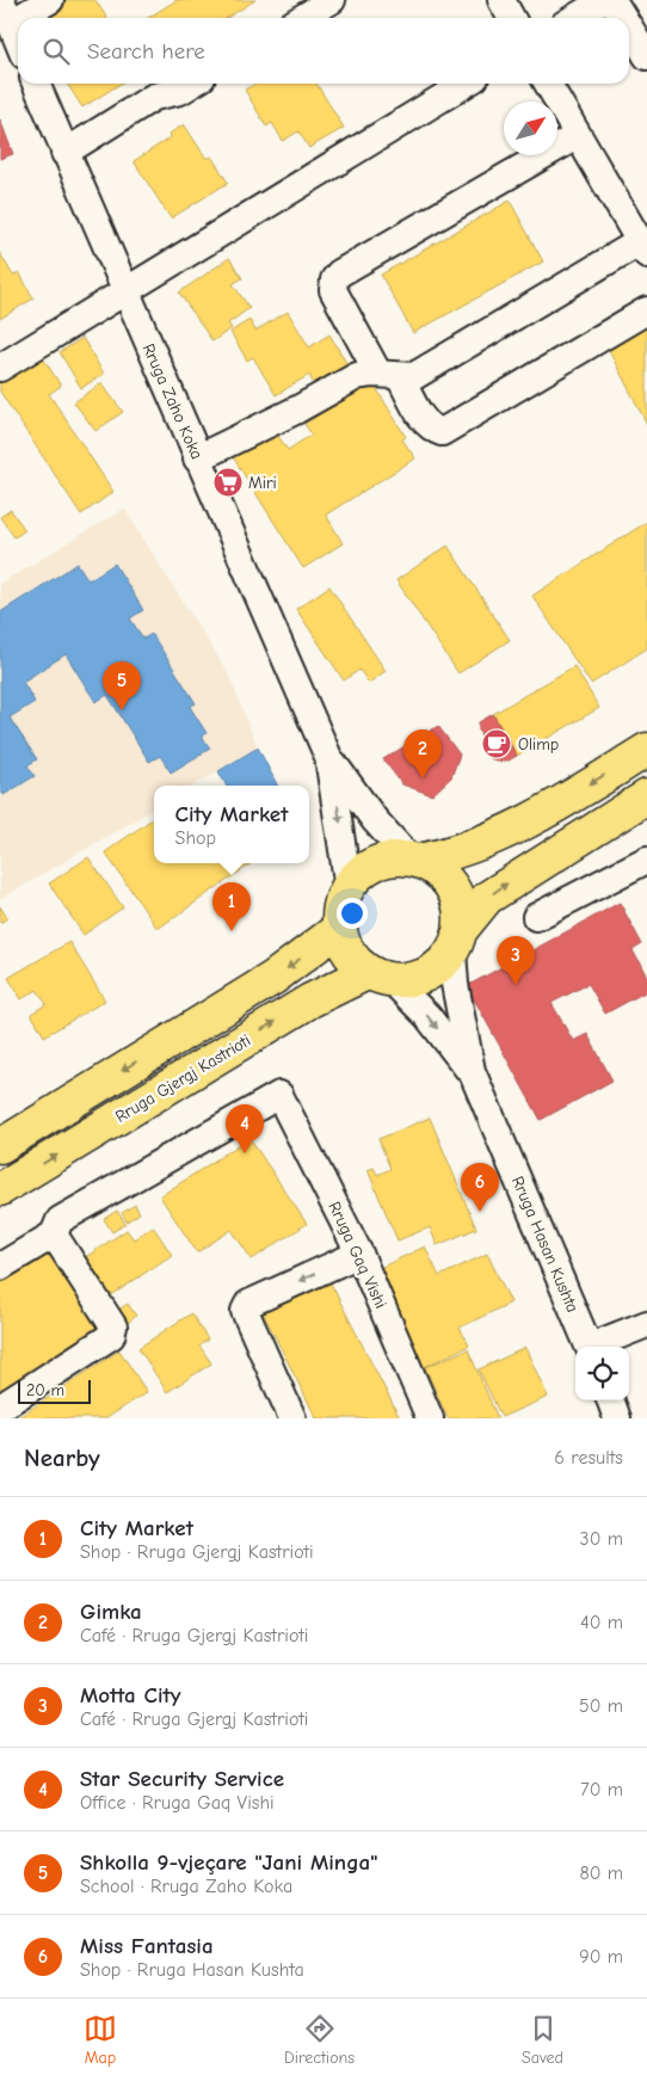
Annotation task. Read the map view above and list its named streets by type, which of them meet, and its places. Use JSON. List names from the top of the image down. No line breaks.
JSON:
{"streets":{"main road":["Rruga Gjergj Kastrioti"],"street":["Rruga Zaho Koka","Rruga Hasan Kushta","Rruga Gaq Vishi"]},"places":{"supermarket":["Miri"],"cafe":["Olimp"]},"scale_bar":"20 m","north":"top right","page":{"search":"Search here","pins":["5","2","1","3","4","6"],"popup":["City Market","Shop"],"scale":"20 m","heading":["Nearby","6 results"],"list":[{"mark":"1","name":"City Market","note":"Shop · Rruga Gjergj Kastrioti","value":"30 m"},{"mark":"2","name":"Gimka","note":"Café · Rruga Gjergj Kastrioti","value":"40 m"},{"mark":"3","name":"Motta City","note":"Café · Rruga Gjergj Kastrioti","value":"50 m"},{"mark":"4","name":"Star Security Service","note":"Office · Rruga Gaq Vishi","value":"70 m"},{"mark":"5","name":"Shkolla 9-vjeçare \"Jani Minga\"","note":"School · Rruga Zaho Koka","value":"80 m"},{"mark":"6","name":"Miss Fantasia","note":"Shop · Rruga Hasan Kushta","value":"90 m"}],"nav":["Map","Directions","Saved"]}}
